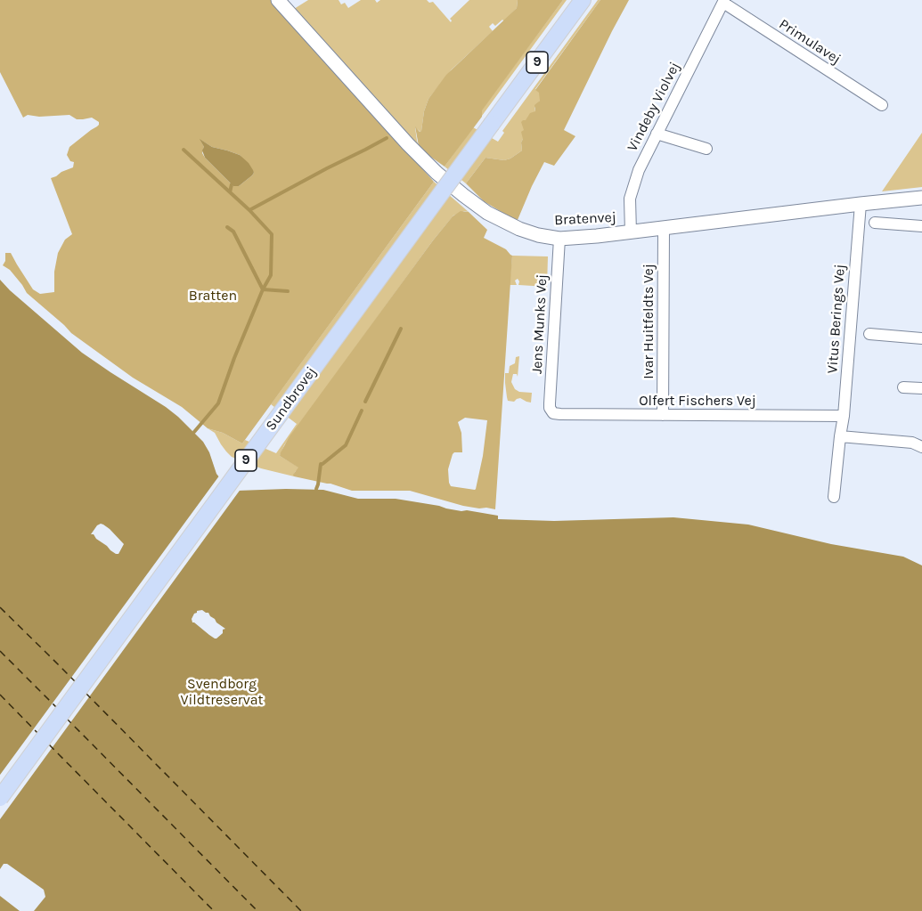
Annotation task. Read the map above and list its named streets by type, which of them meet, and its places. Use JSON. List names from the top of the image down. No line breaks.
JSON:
{"streets":{"main road":["9","Sundbrovej"],"street":["Primulavej","Vindeby Violvej","Bratenvej","Vitus Berings Vej","Ivar Huitfeldts Vej","Jens Munks Vej","Olfert Fischers Vej"]},"crossings":[["Primulavej","Vindeby Violvej"],["Vindeby Violvej","Bratenvej"],["Bratenvej","Vitus Berings Vej"],["Bratenvej","Ivar Huitfeldts Vej"],["Bratenvej","Jens Munks Vej"],["Vitus Berings Vej","Olfert Fischers Vej"],["Ivar Huitfeldts Vej","Olfert Fischers Vej"],["Jens Munks Vej","Olfert Fischers Vej"]],"parks":["Bratten","Svendborg Vildtreservat"]}
